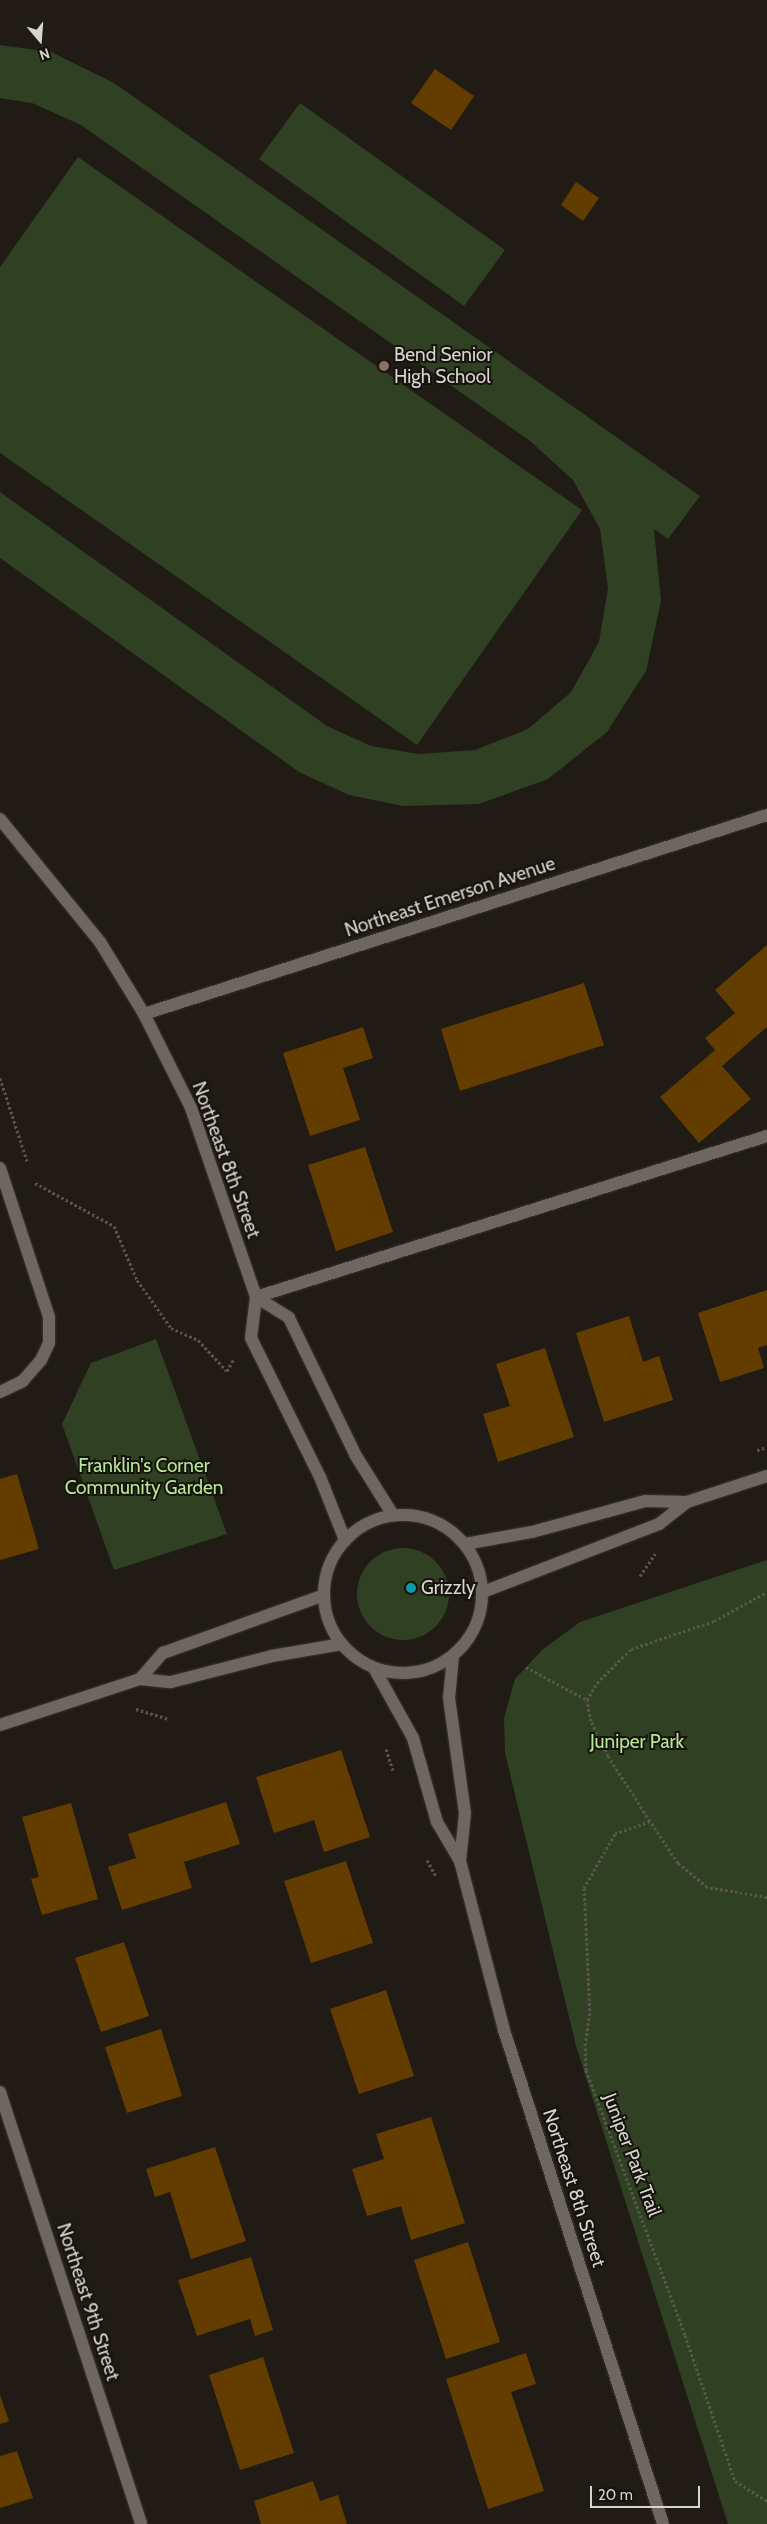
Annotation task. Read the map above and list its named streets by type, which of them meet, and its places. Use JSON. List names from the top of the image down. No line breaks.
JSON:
{"streets":{"street":["Northeast Emerson Avenue","Northeast 8th Street","Northeast 9th Street"],"path":["Juniper Park Trail"]},"crossings":[["Northeast Emerson Avenue","Northeast 8th Street"]],"parks":["Franklin's Corner Community Garden","Juniper Park"],"places":["Bend Senior High School","Grizzly"],"scale_bar":"20 m","north":"bottom"}
